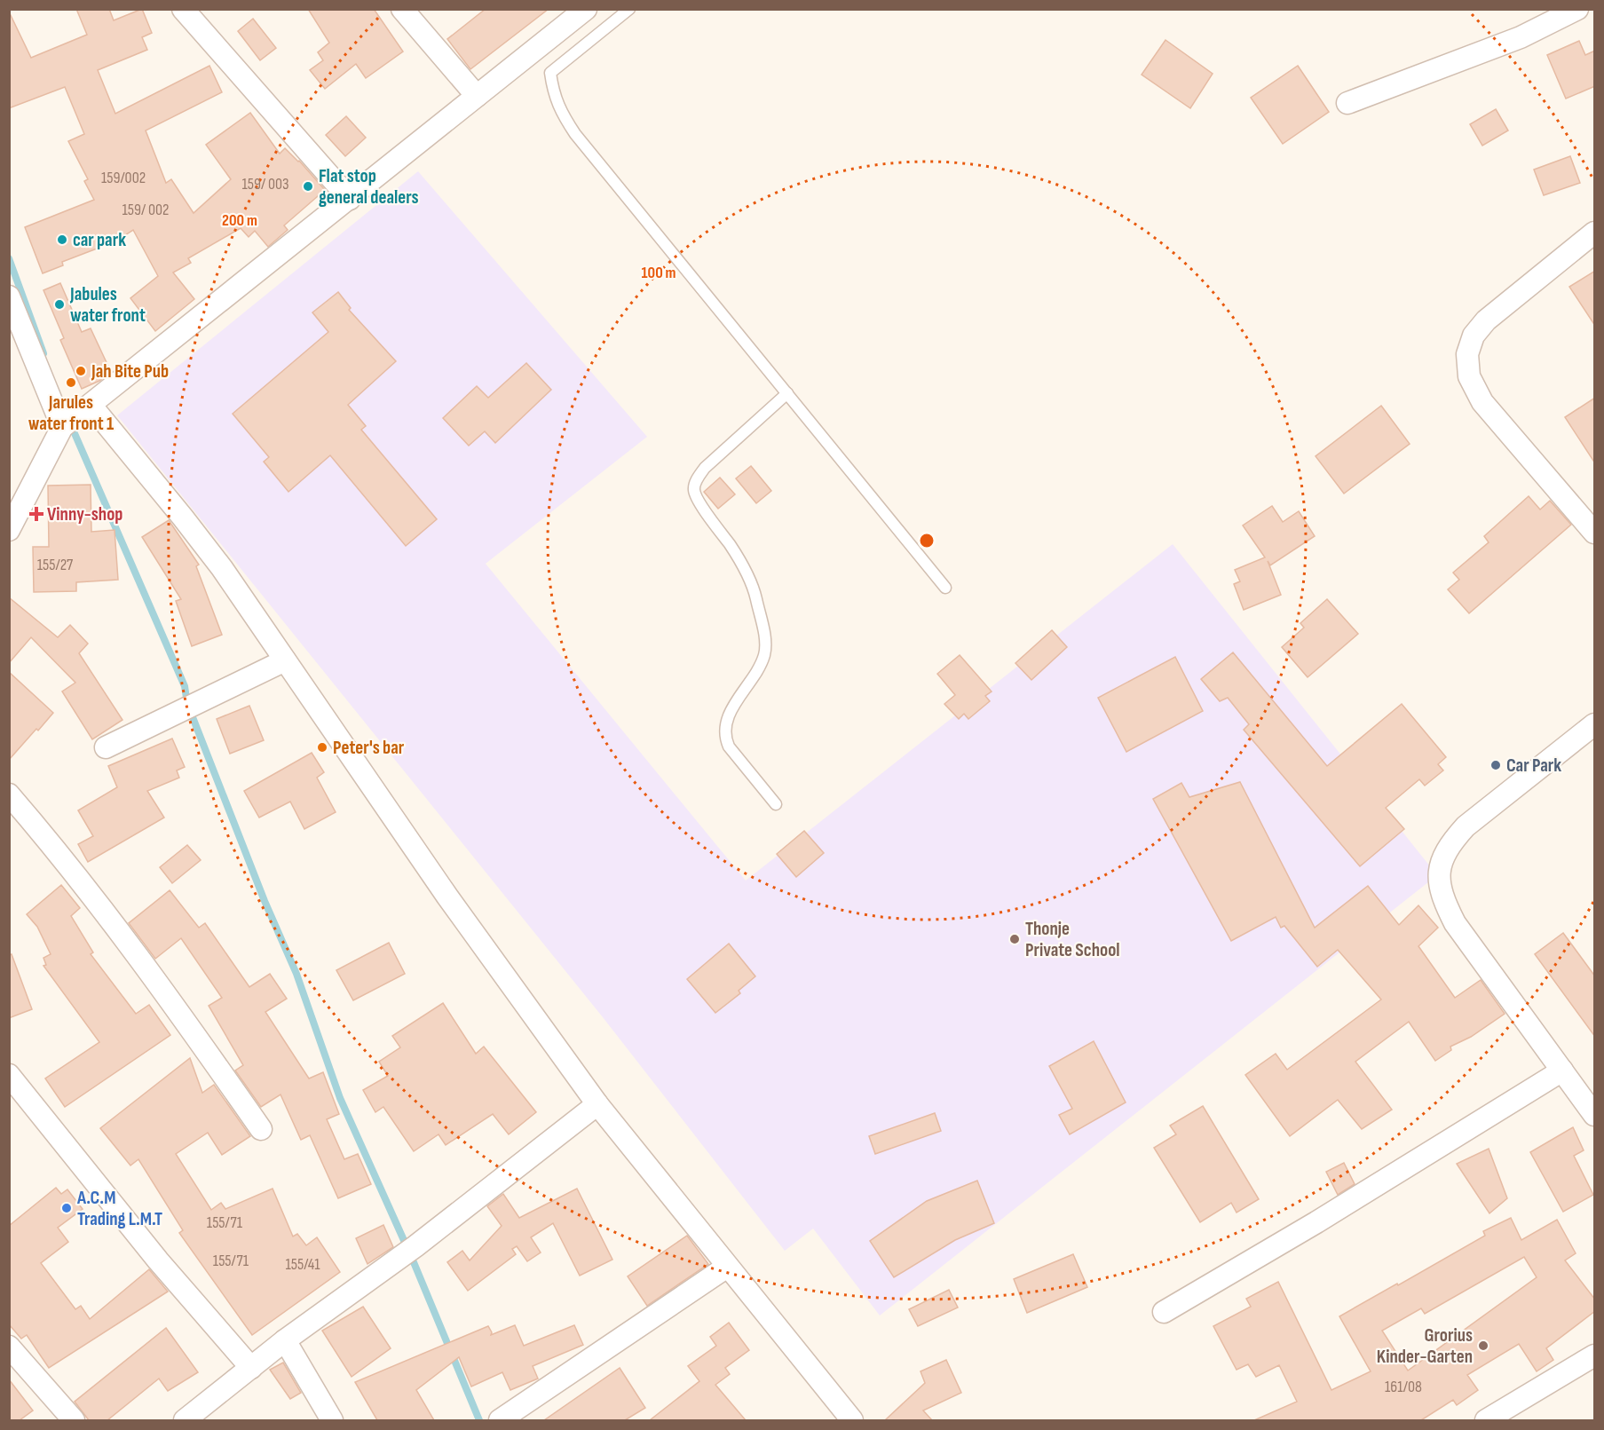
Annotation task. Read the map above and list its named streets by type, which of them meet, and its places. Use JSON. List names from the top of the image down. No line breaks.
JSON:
{"places":{"other":["Flat stop general dealers","car park","Jabules water front","Jah Bite Pub","Jarules water front 1","Peter's bar","Car Park","Thonje Private School","A.C.M Trading L.M.T","Grorius Kinder-Garten"],"health":["Vinny-shop"]},"house_numbers":["159/002","159/ 003","159/ 002","155/27","155/71","155/71","155/41","161/08"],"rings":["200 m","100 m"]}
